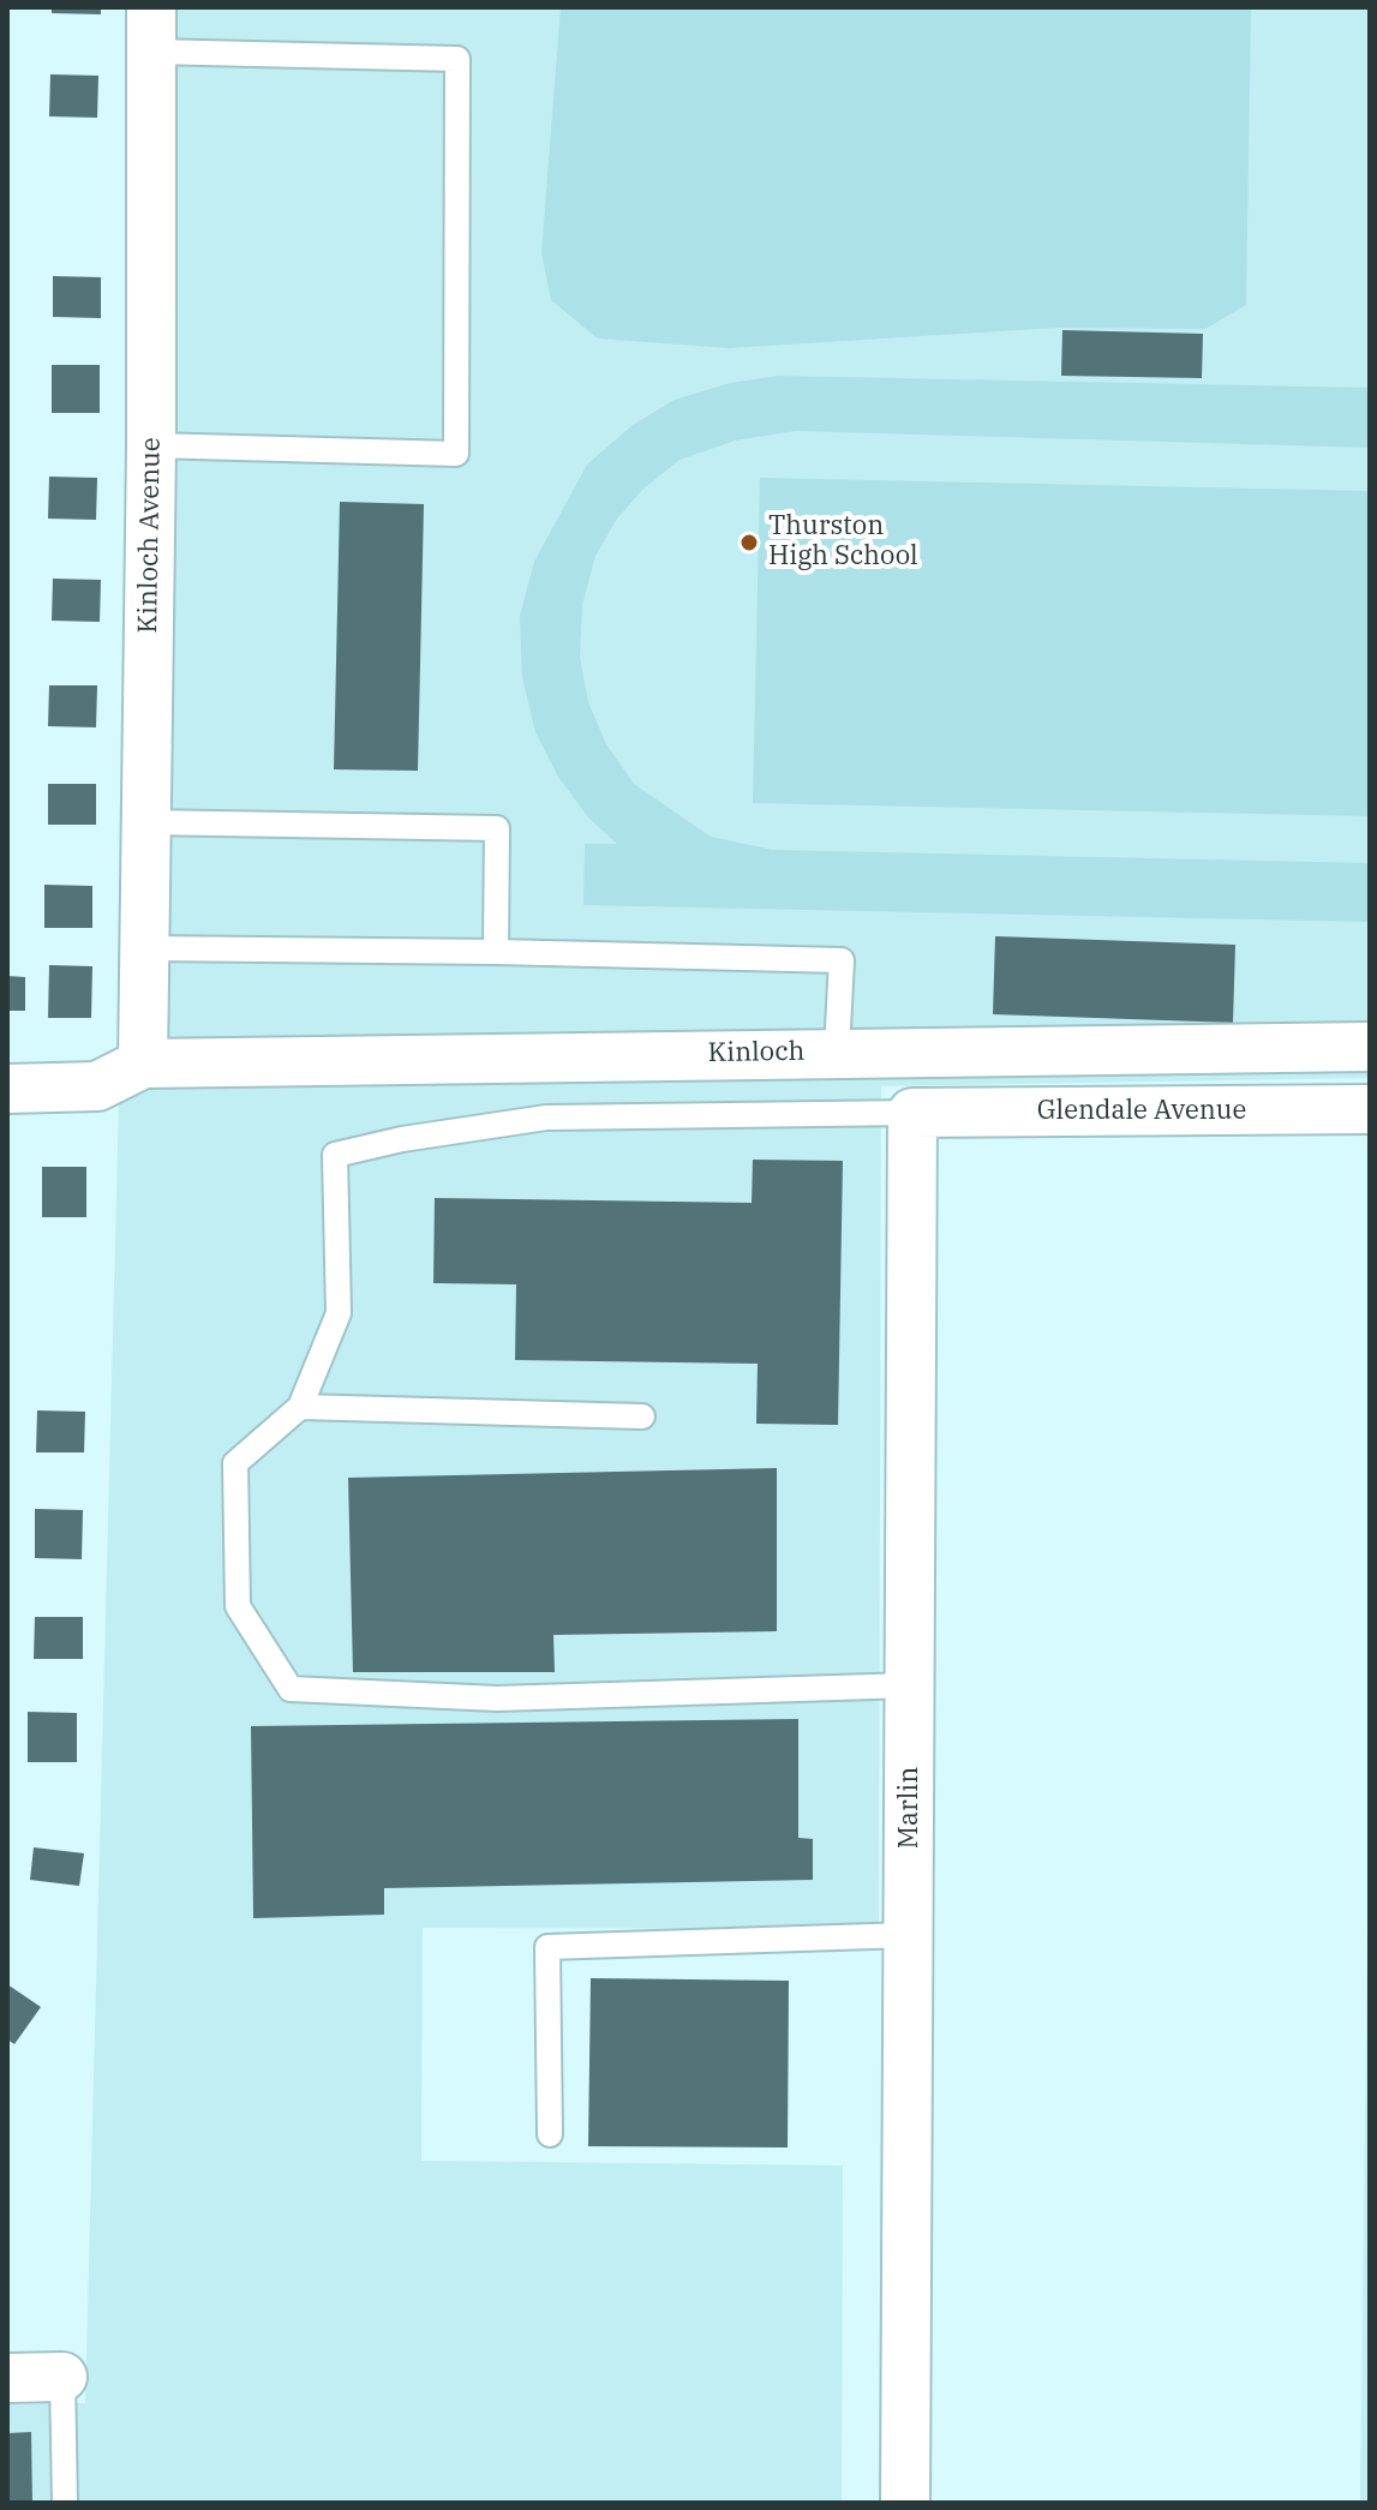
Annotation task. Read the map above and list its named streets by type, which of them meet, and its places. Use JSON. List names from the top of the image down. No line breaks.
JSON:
{"streets":{"street":["Kinloch Avenue","Kinloch","Glendale Avenue","Marlin"]},"crossings":[["Kinloch Avenue","Kinloch"],["Glendale Avenue","Marlin"]],"places":["Thurston High School"]}
